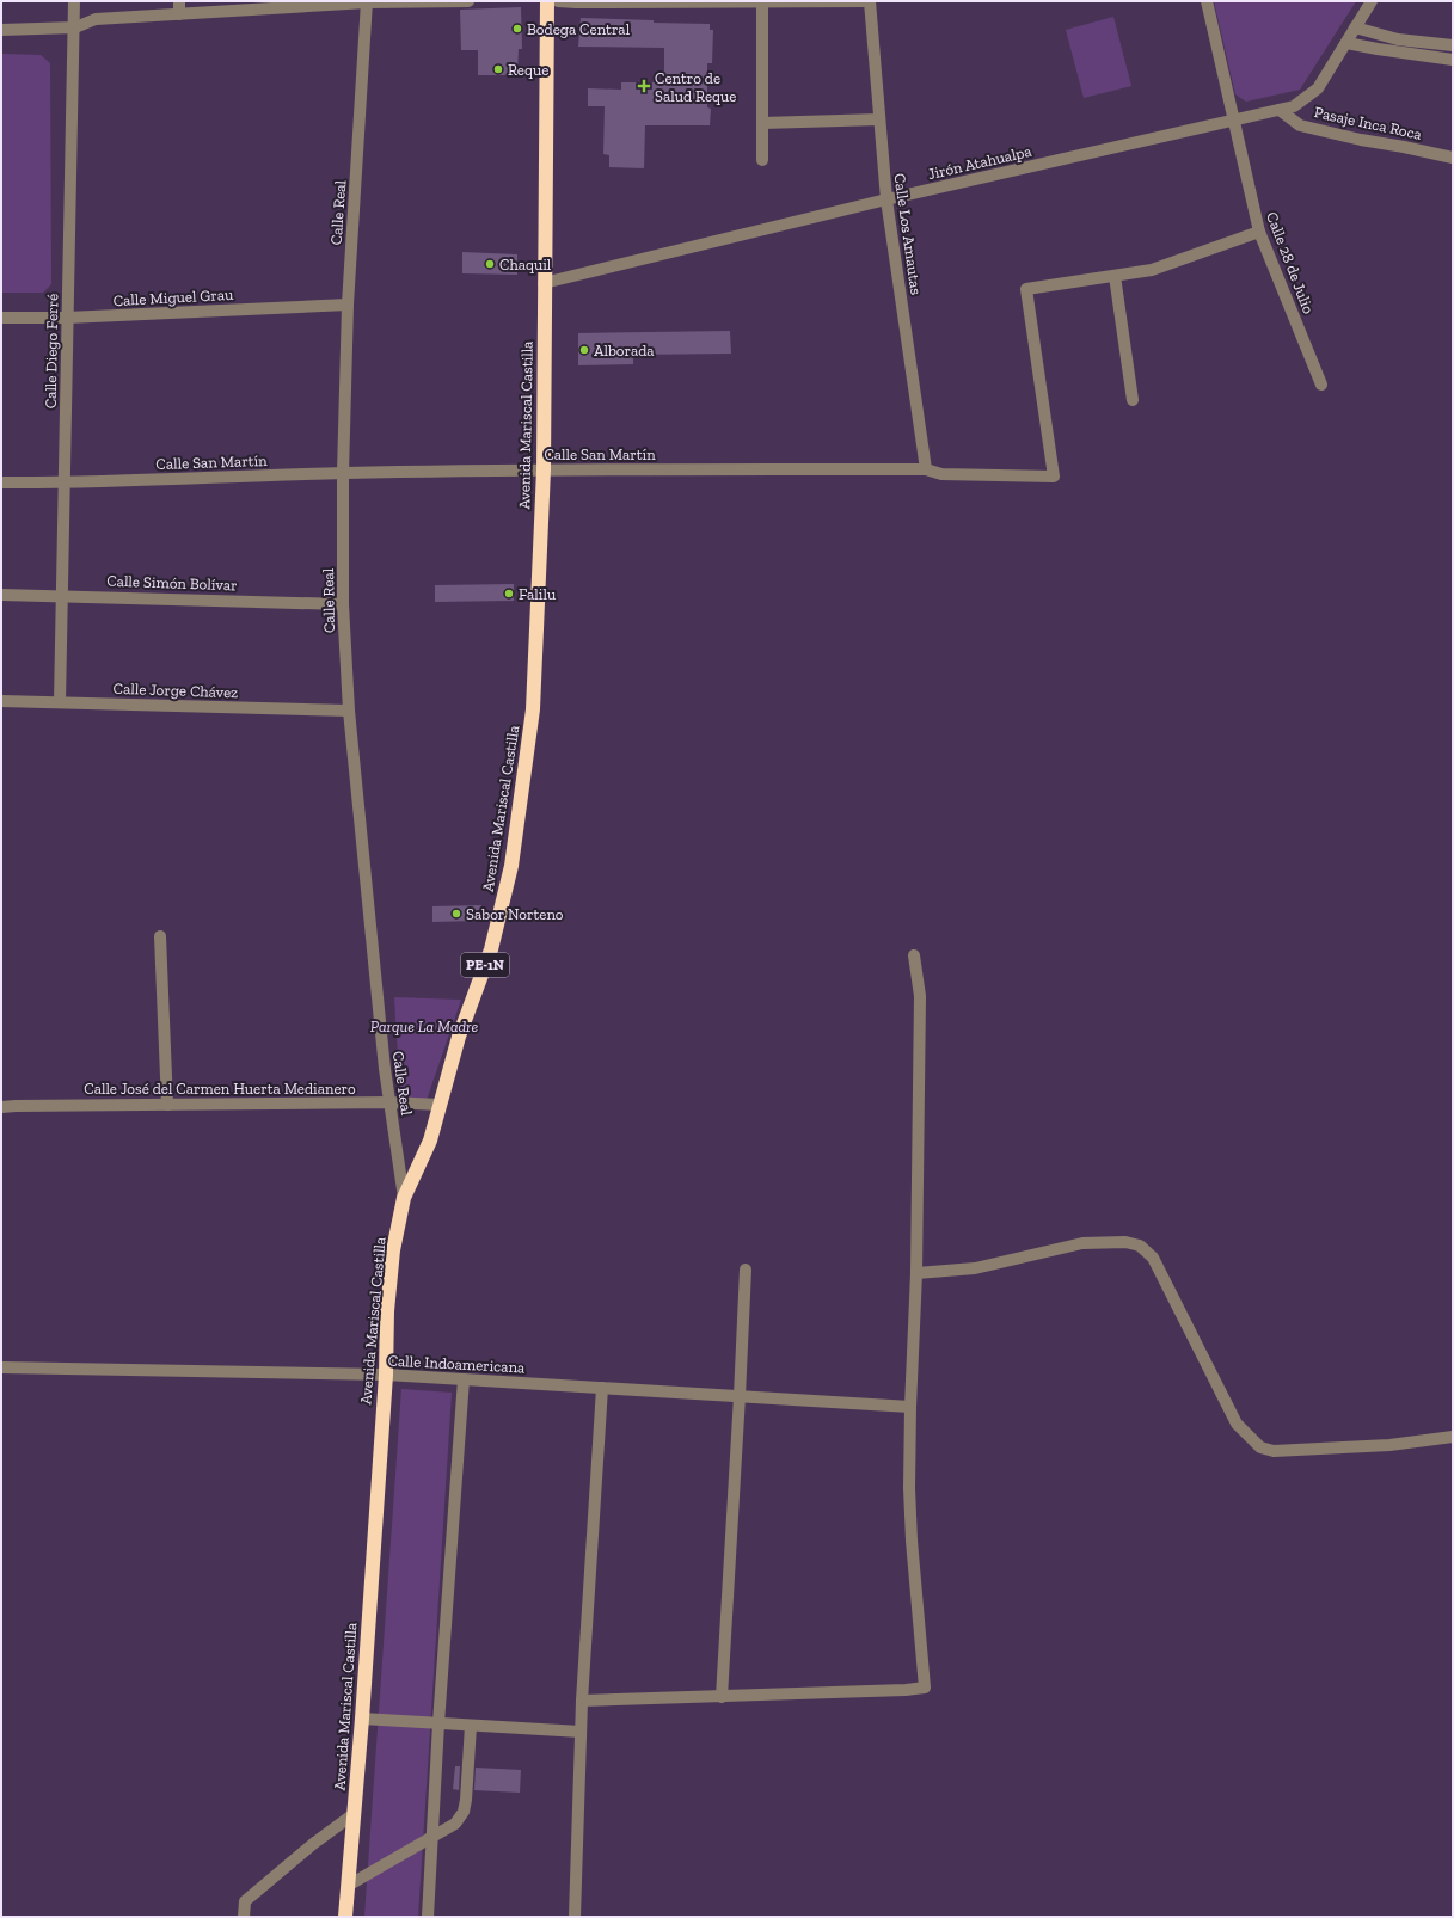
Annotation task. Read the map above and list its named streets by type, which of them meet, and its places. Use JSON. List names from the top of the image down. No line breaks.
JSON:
{"streets":{"highway":["Avenida Mariscal Castilla","PE-1N"],"street":["Pasaje Inca Roca","Jirón Atahualpa","Calle Real","Calle Los Amautas","Calle 28 de Julio","Calle Miguel Grau","Calle Diego Ferré","Calle San Martín","Calle Simón Bolívar","Calle Jorge Chávez","Calle José del Carmen Huerta Medianero","Calle Indoamericana"]},"crossings":[["Pasaje Inca Roca","Jirón Atahualpa"],["Jirón Atahualpa","Calle Los Amautas"],["Jirón Atahualpa","Calle 28 de Julio"],["Jirón Atahualpa","Avenida Mariscal Castilla"],["Calle Real","Calle Miguel Grau"],["Calle Real","Avenida Mariscal Castilla"],["Calle Real","Calle San Martín"],["Calle Real","Calle Simón Bolívar"],["Calle Real","Calle Jorge Chávez"],["Calle Real","Calle José del Carmen Huerta Medianero"],["Calle Los Amautas","Calle San Martín"],["Calle Miguel Grau","Calle Diego Ferré"],["Calle Diego Ferré","Calle San Martín"],["Calle Diego Ferré","Calle Simón Bolívar"],["Calle Diego Ferré","Calle Jorge Chávez"],["Avenida Mariscal Castilla","Calle San Martín"],["Avenida Mariscal Castilla","Calle José del Carmen Huerta Medianero"],["Avenida Mariscal Castilla","Calle Indoamericana"]],"parks":["Parque La Madre"],"places":{"other":["Bodega Central","Reque","Chaquil","Alborada","Falilu","Sabor Norteno"],"health":["Centro de Salud Reque"]}}
